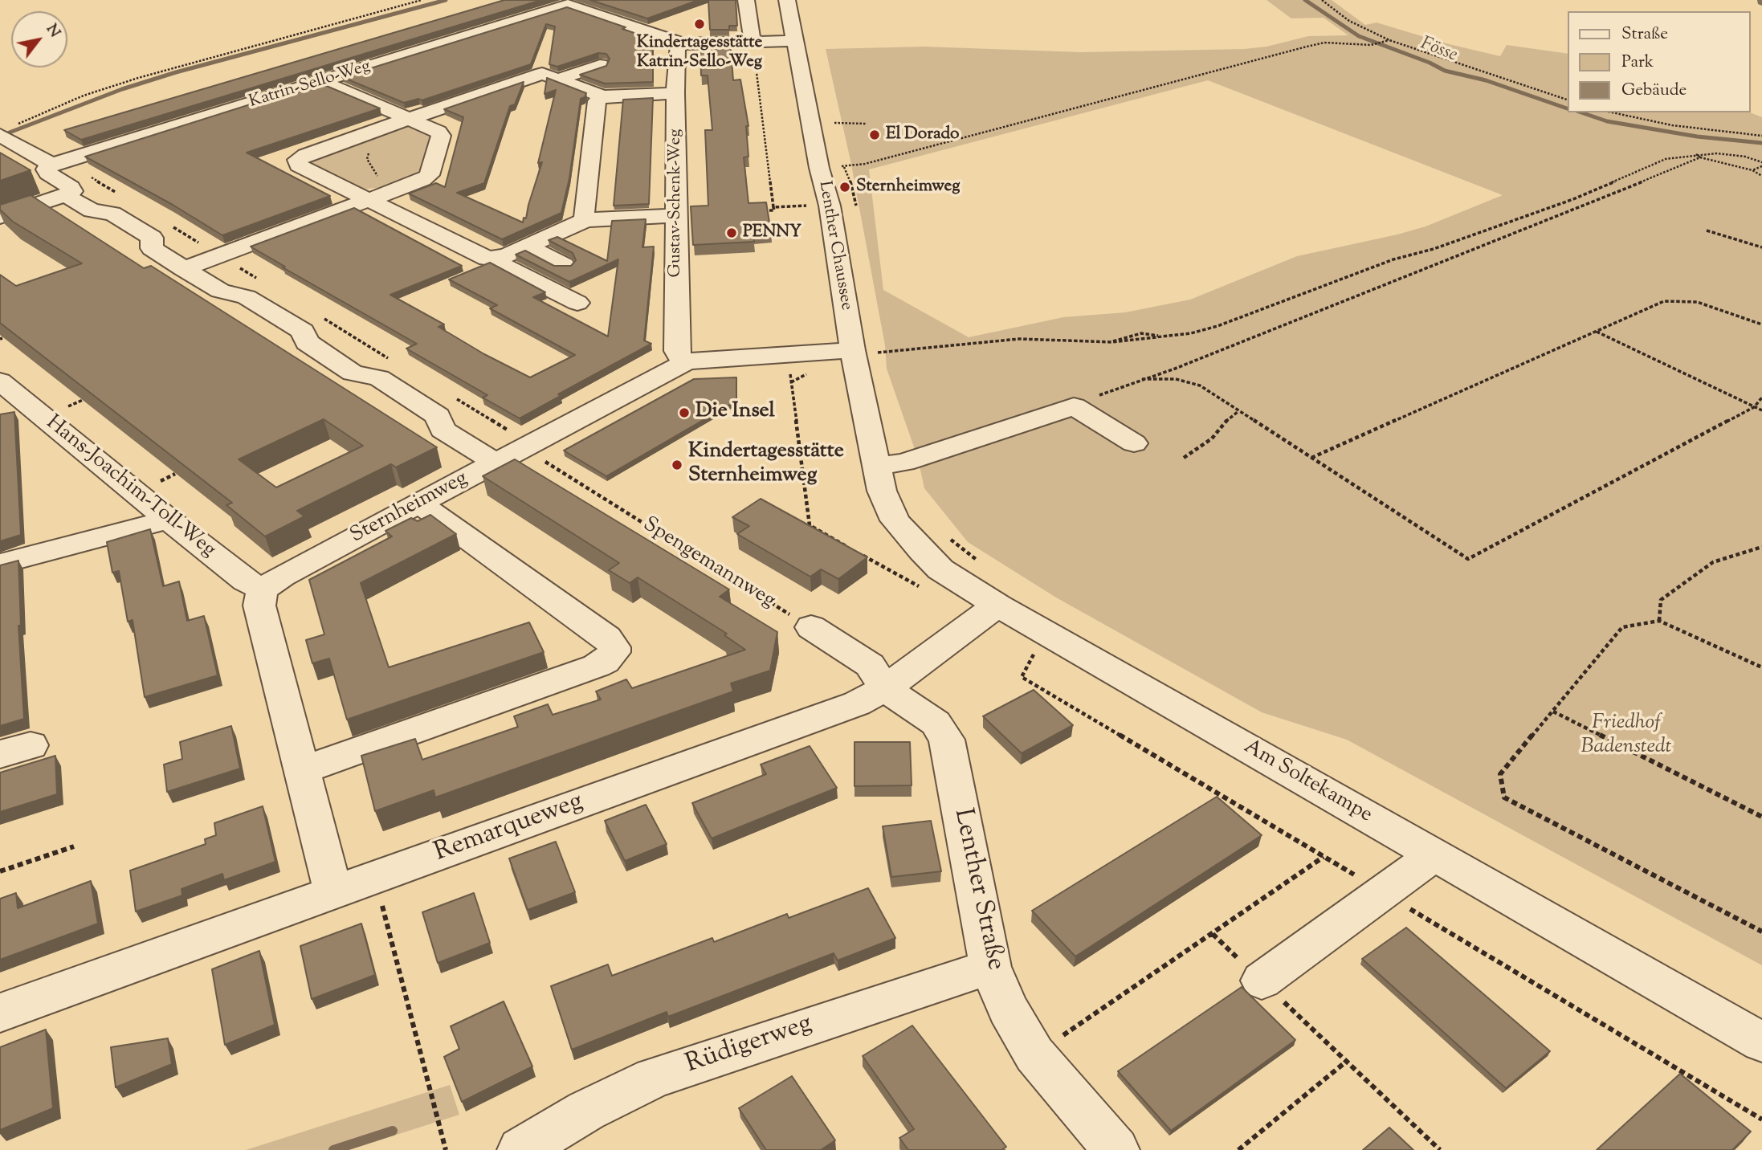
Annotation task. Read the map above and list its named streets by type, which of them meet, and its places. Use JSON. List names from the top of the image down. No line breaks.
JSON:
{"streets":{"street":["Katrin-Sello-Weg","Gustav-Schenk-Weg","Lenther Chaussee","Hans-Joachim-Toll-Weg","Sternheimweg","Am Soltekampe","Remarqueweg","Lenther Straße","Rüdigerweg"],"path":["Spengemannweg"]},"crossings":[["Katrin-Sello-Weg","Gustav-Schenk-Weg"],["Katrin-Sello-Weg","Lenther Chaussee"],["Gustav-Schenk-Weg","Sternheimweg"],["Lenther Chaussee","Sternheimweg"],["Lenther Chaussee","Am Soltekampe"],["Hans-Joachim-Toll-Weg","Sternheimweg"],["Sternheimweg","Spengemannweg"],["Am Soltekampe","Remarqueweg"],["Remarqueweg","Lenther Straße"],["Lenther Straße","Rüdigerweg"]],"water":["Fösse"],"parks":["Friedhof Badenstedt"],"places":["Kindertagesstätte Katrin-Sello-Weg","El Dorado","Sternheimweg","PENNY","Die Insel","Kindertagesstätte Sternheimweg"],"legend":["Straße","Park","Gebäude"],"north":"top right"}
